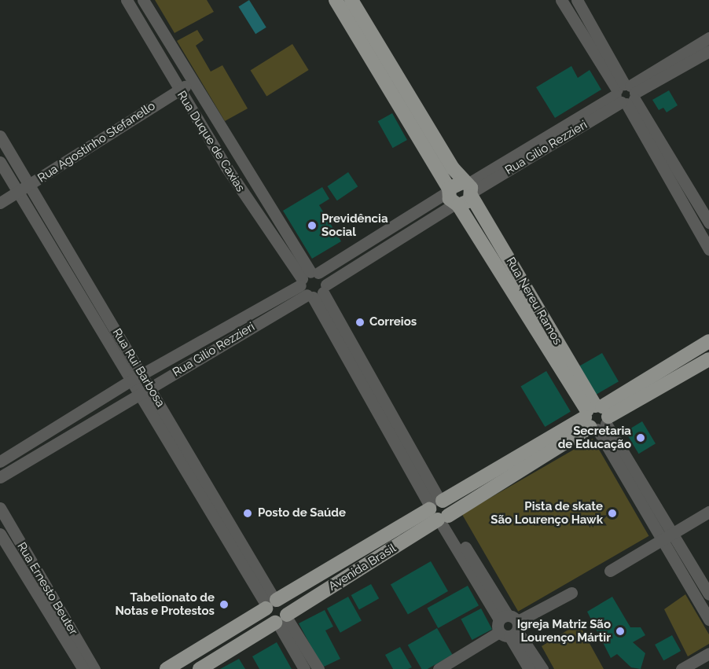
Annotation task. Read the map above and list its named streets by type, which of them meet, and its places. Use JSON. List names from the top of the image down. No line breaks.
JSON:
{"streets":{"main road":["Rua Nereu Ramos","Avenida Brasil"],"street":["Rua Duque de Caxias","Rua Agostinho Stefanello","Rua Gilio Rezzieri","Rua Rui Barbosa","Rua Ernesto Beuter"]},"crossings":[["Rua Duque de Caxias","Rua Agostinho Stefanello"],["Rua Duque de Caxias","Rua Gilio Rezzieri"],["Rua Duque de Caxias","Avenida Brasil"],["Rua Agostinho Stefanello","Rua Rui Barbosa"],["Rua Gilio Rezzieri","Rua Nereu Ramos"],["Rua Gilio Rezzieri","Rua Rui Barbosa"],["Rua Nereu Ramos","Avenida Brasil"],["Rua Rui Barbosa","Avenida Brasil"]],"places":["Previdência Social","Correios","Secretaria de Educação","Posto de Saúde","Pista de skate São Lourenço Hawk","Tabelionato de Notas e Protestos","Igreja Matriz São Lourenço Mártir"]}
